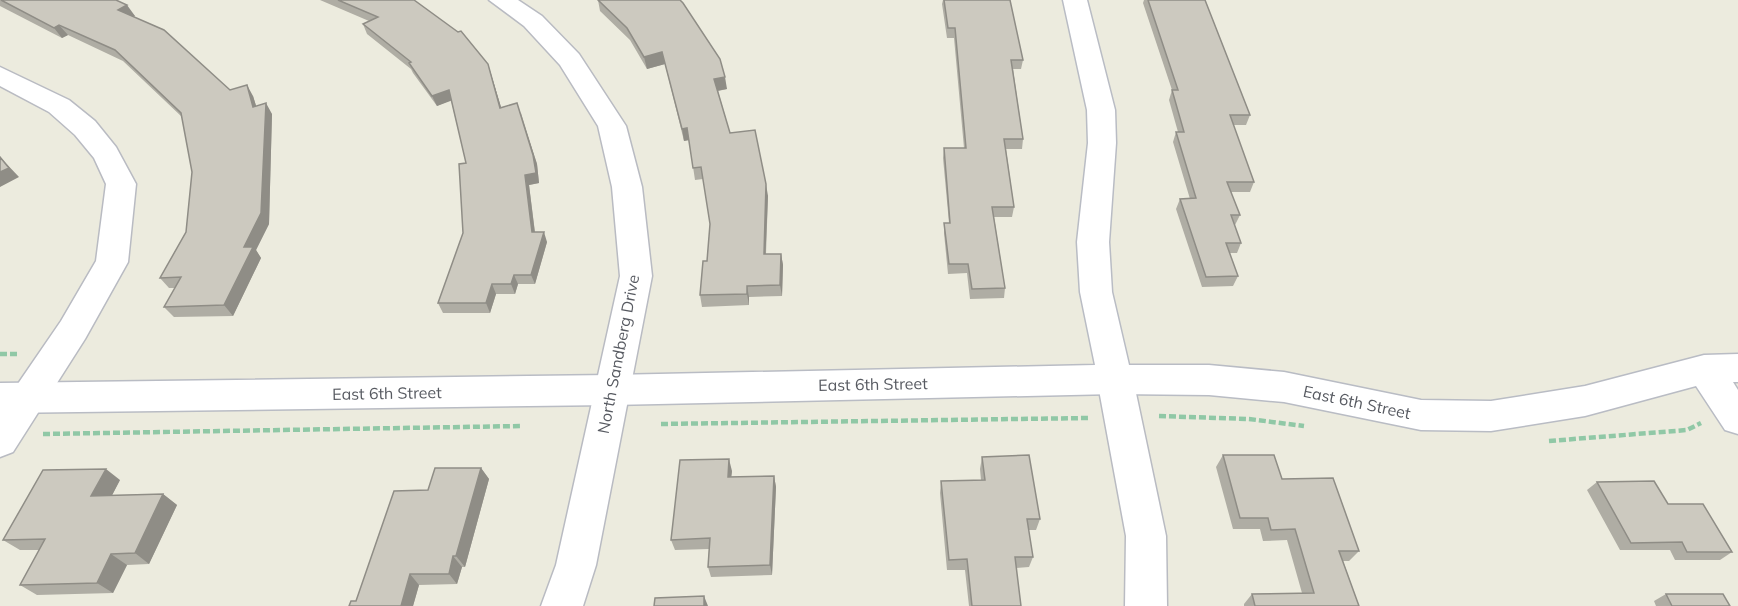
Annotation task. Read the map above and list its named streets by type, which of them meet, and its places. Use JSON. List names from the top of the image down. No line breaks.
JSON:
{"streets":{"street":["North Sandberg Drive","East 6th Street"]},"crossings":[["North Sandberg Drive","East 6th Street"]]}
